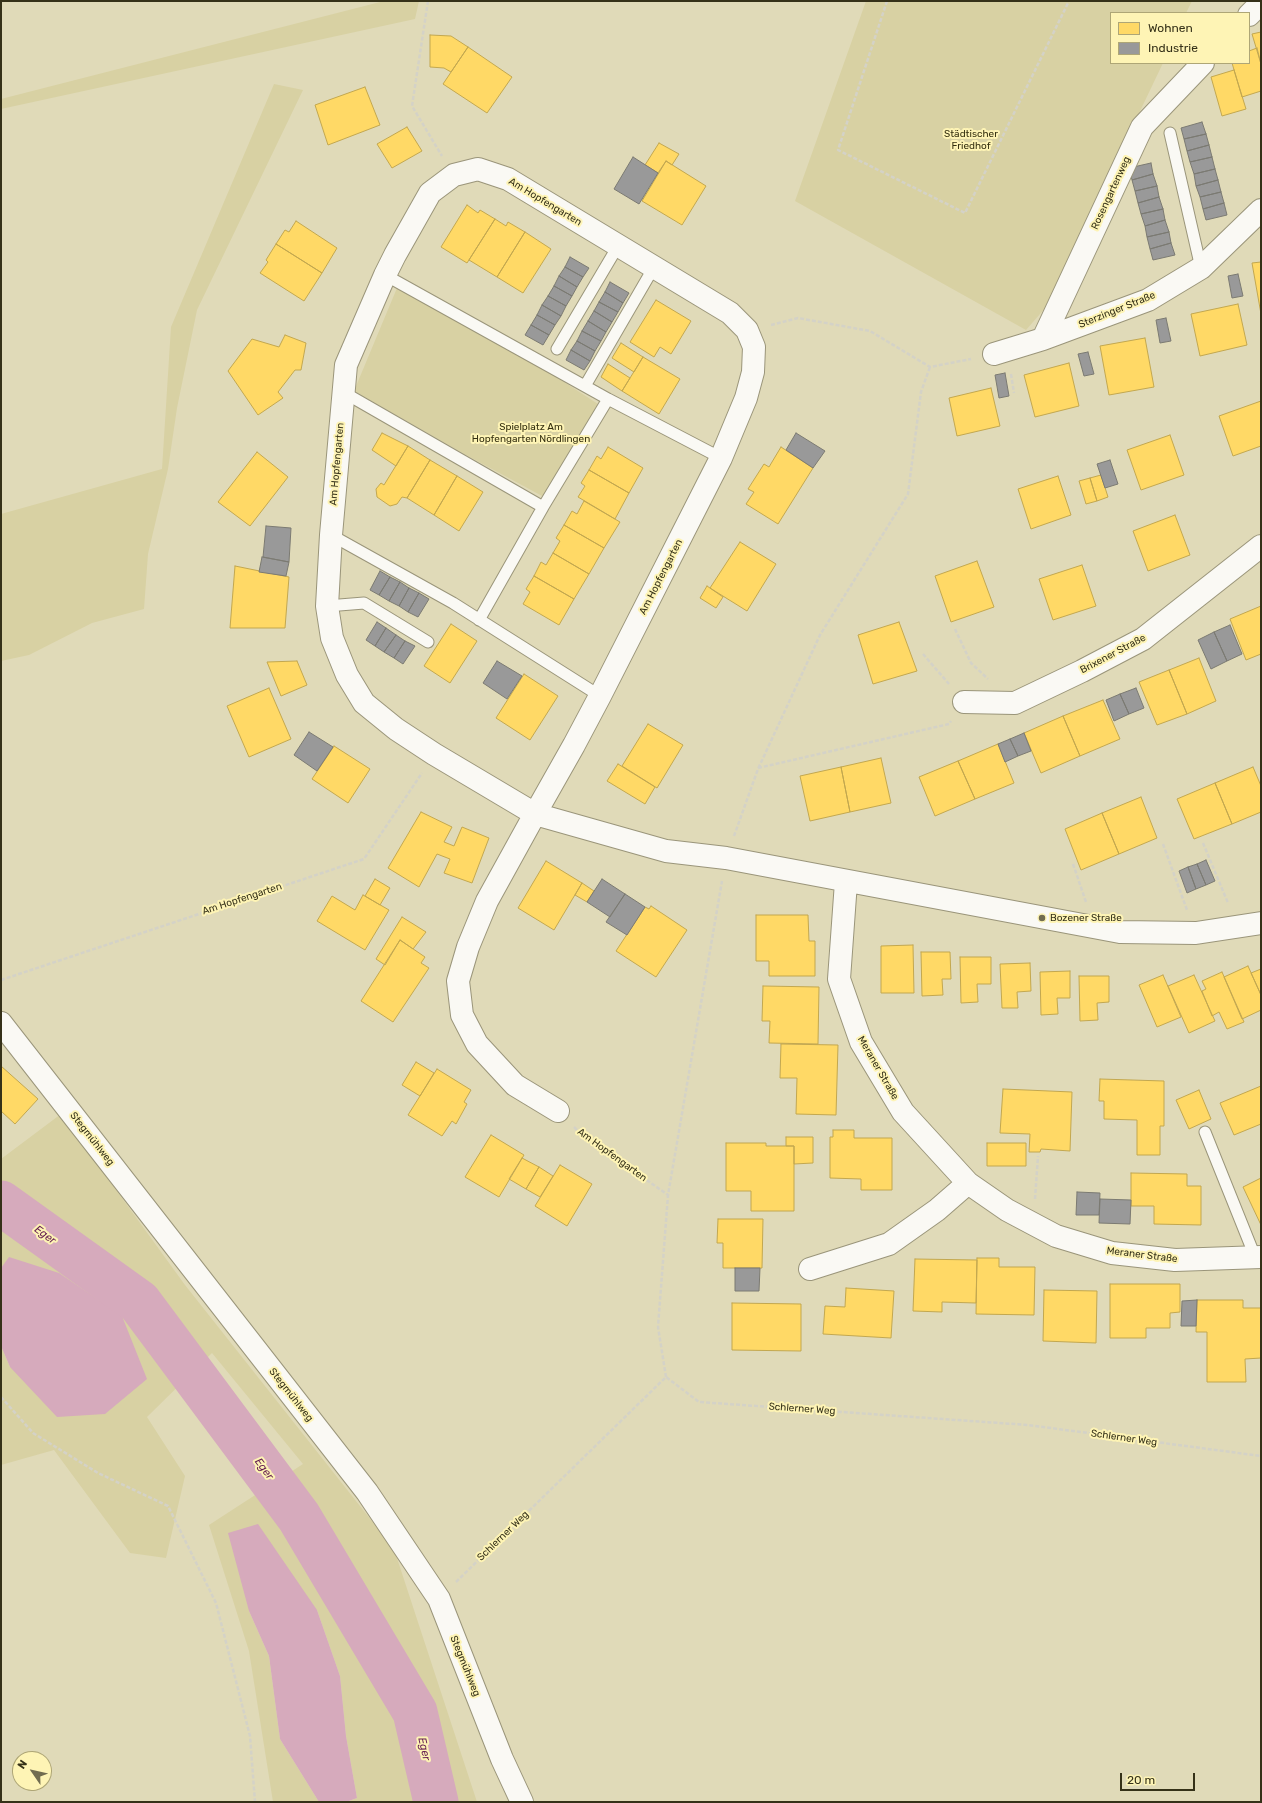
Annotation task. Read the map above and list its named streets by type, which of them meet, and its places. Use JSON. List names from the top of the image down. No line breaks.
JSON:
{"streets":{"street":["Rosengartenweg","Am Hopfengarten","Sterzinger Straße","Brixener Straße","Meraner Straße","Stegmühlweg"],"path":["Schlerner Weg"]},"crossings":[["Rosengartenweg","Sterzinger Straße"],["Am Hopfengarten","Meraner Straße"],["Stegmühlweg","Schlerner Weg"]],"water":["Eger"],"parks":["Städtischer Friedhof","Spielplatz Am Hopfengarten Nördlingen"],"places":["Bozener Straße"],"legend":["Wohnen","Industrie"],"scale_bar":"20 m","north":"top left"}
